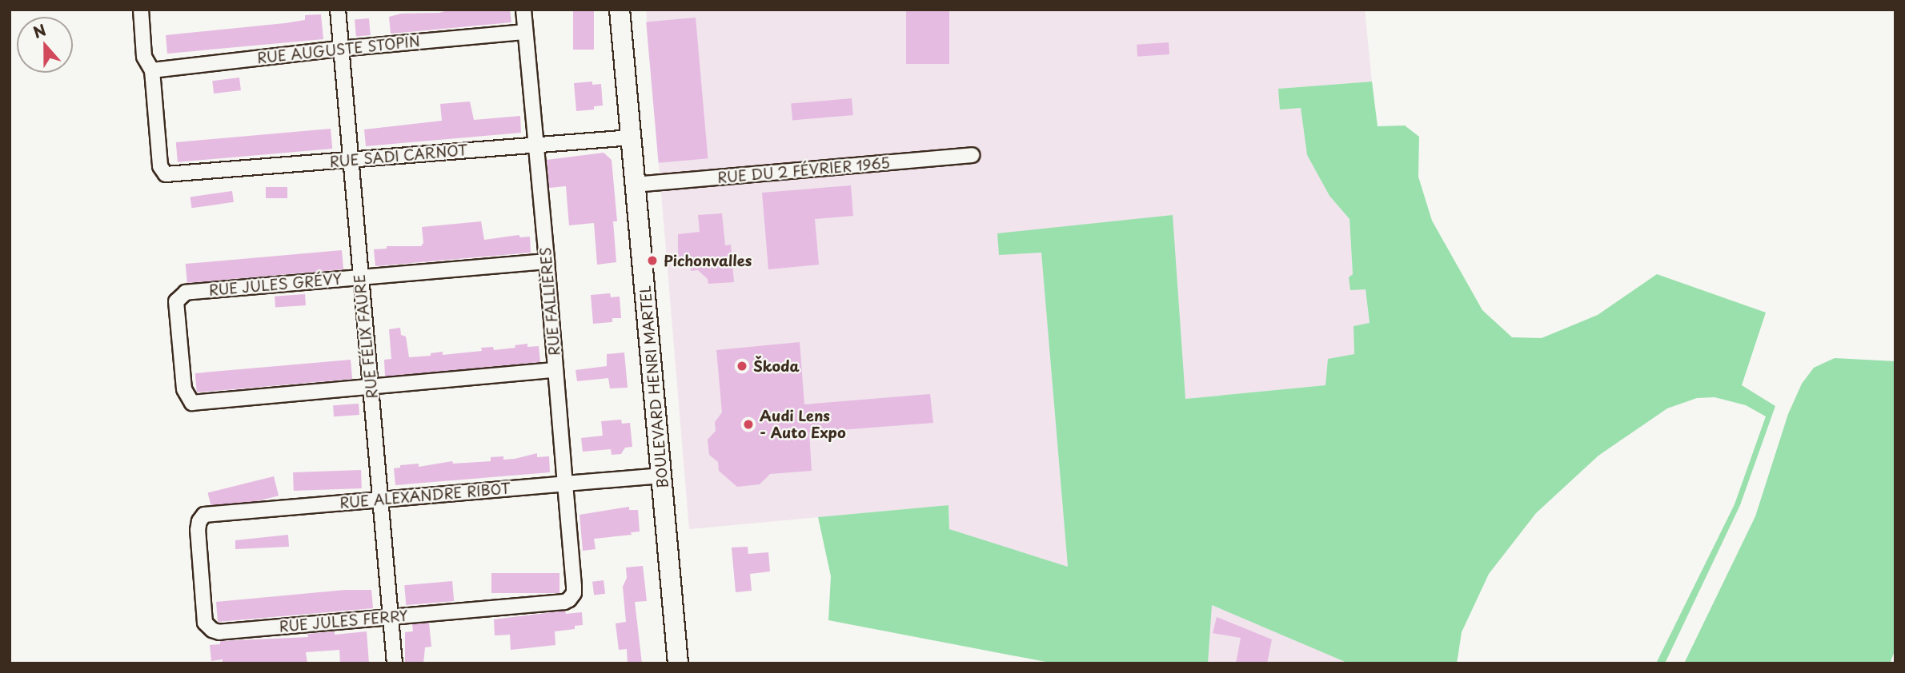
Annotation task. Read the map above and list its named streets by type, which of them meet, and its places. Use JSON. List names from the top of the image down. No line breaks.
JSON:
{"streets":{"street":["RUE AUGUSTE STOPIN","RUE SADI CARNOT","RUE DU 2 FÉVRIER 1965","RUE JULES GRÉVY","RUE FALLIÈRES","RUE FÉLIX FAURE","BOULEVARD HENRI MARTEL","RUE ALEXANDRE RIBOT","RUE JULES FERRY"]},"crossings":[["RUE AUGUSTE STOPIN","RUE SADI CARNOT"],["RUE AUGUSTE STOPIN","RUE FALLIÈRES"],["RUE AUGUSTE STOPIN","RUE FÉLIX FAURE"],["RUE SADI CARNOT","RUE FALLIÈRES"],["RUE SADI CARNOT","RUE FÉLIX FAURE"],["RUE SADI CARNOT","BOULEVARD HENRI MARTEL"],["RUE DU 2 FÉVRIER 1965","BOULEVARD HENRI MARTEL"],["RUE JULES GRÉVY","RUE FALLIÈRES"],["RUE JULES GRÉVY","RUE FÉLIX FAURE"],["RUE FALLIÈRES","RUE ALEXANDRE RIBOT"],["RUE FALLIÈRES","RUE JULES FERRY"],["RUE FÉLIX FAURE","RUE ALEXANDRE RIBOT"],["RUE FÉLIX FAURE","RUE JULES FERRY"],["BOULEVARD HENRI MARTEL","RUE ALEXANDRE RIBOT"],["RUE ALEXANDRE RIBOT","RUE JULES FERRY"]],"places":["Pichonvalles","Škoda","Audi Lens - Auto Expo"],"north":"top"}
